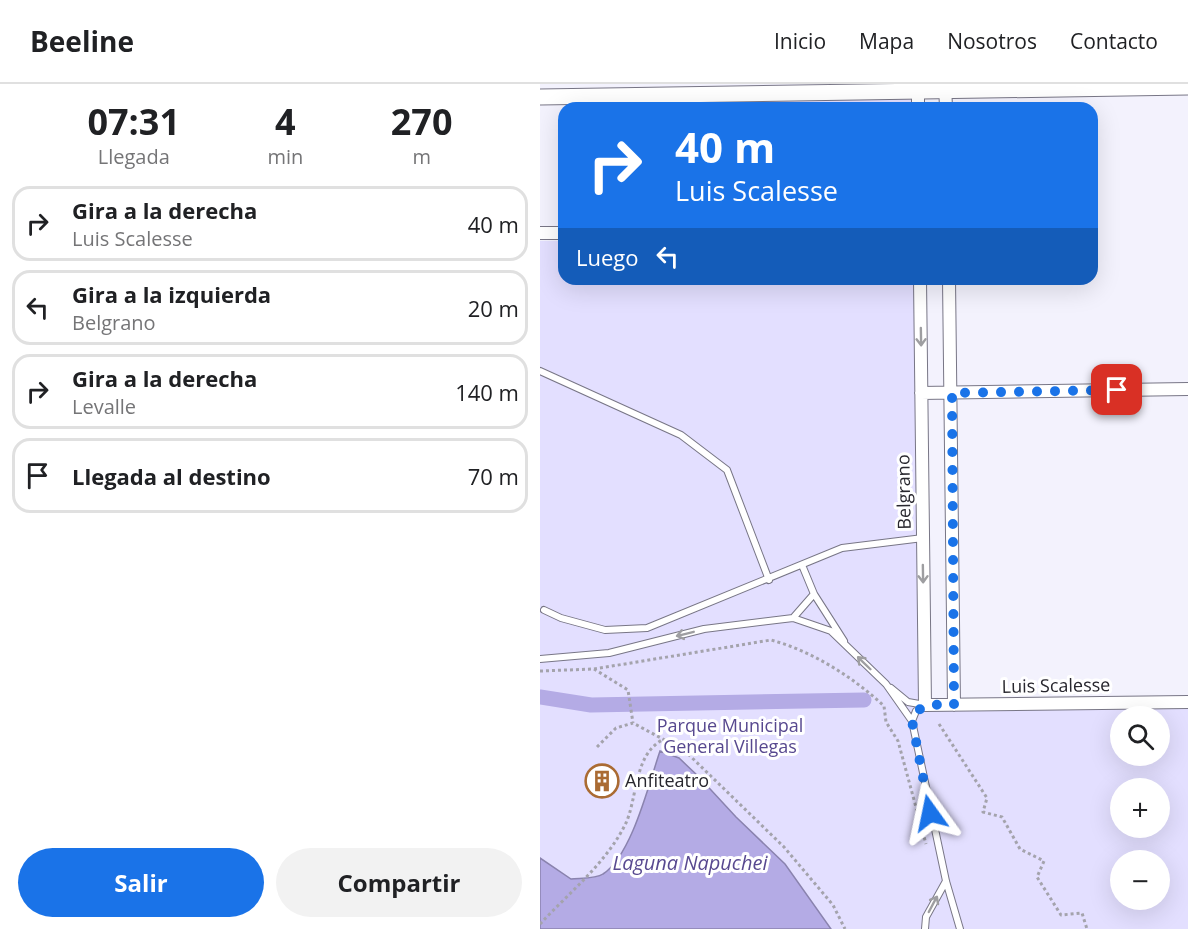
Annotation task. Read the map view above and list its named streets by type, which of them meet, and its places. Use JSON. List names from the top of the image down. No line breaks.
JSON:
{"streets":{"street":["Belgrano","Luis Scalesse"]},"crossings":[["Belgrano","Luis Scalesse"]],"water":["Laguna Napuchei"],"parks":["Parque Municipal General Villegas"],"places":{"building":["Anfiteatro"]},"page":{"header":"Beeline","nav":["Inicio","Mapa","Nosotros","Contacto"],"eta":["07:31","Llegada","4","min","270","m"],"turn":["40 m","Luis Scalesse"],"list":[{"name":"Gira a la derecha","note":"Luis Scalesse","value":"40 m"},{"name":"Gira a la izquierda","note":"Belgrano","value":"20 m"},{"name":"Gira a la derecha","note":"Levalle","value":"140 m"},{"name":"Llegada al destino","value":"70 m"}],"then":"Luego","map_buttons":["+","−"],"buttons":["Salir","Compartir"]}}
